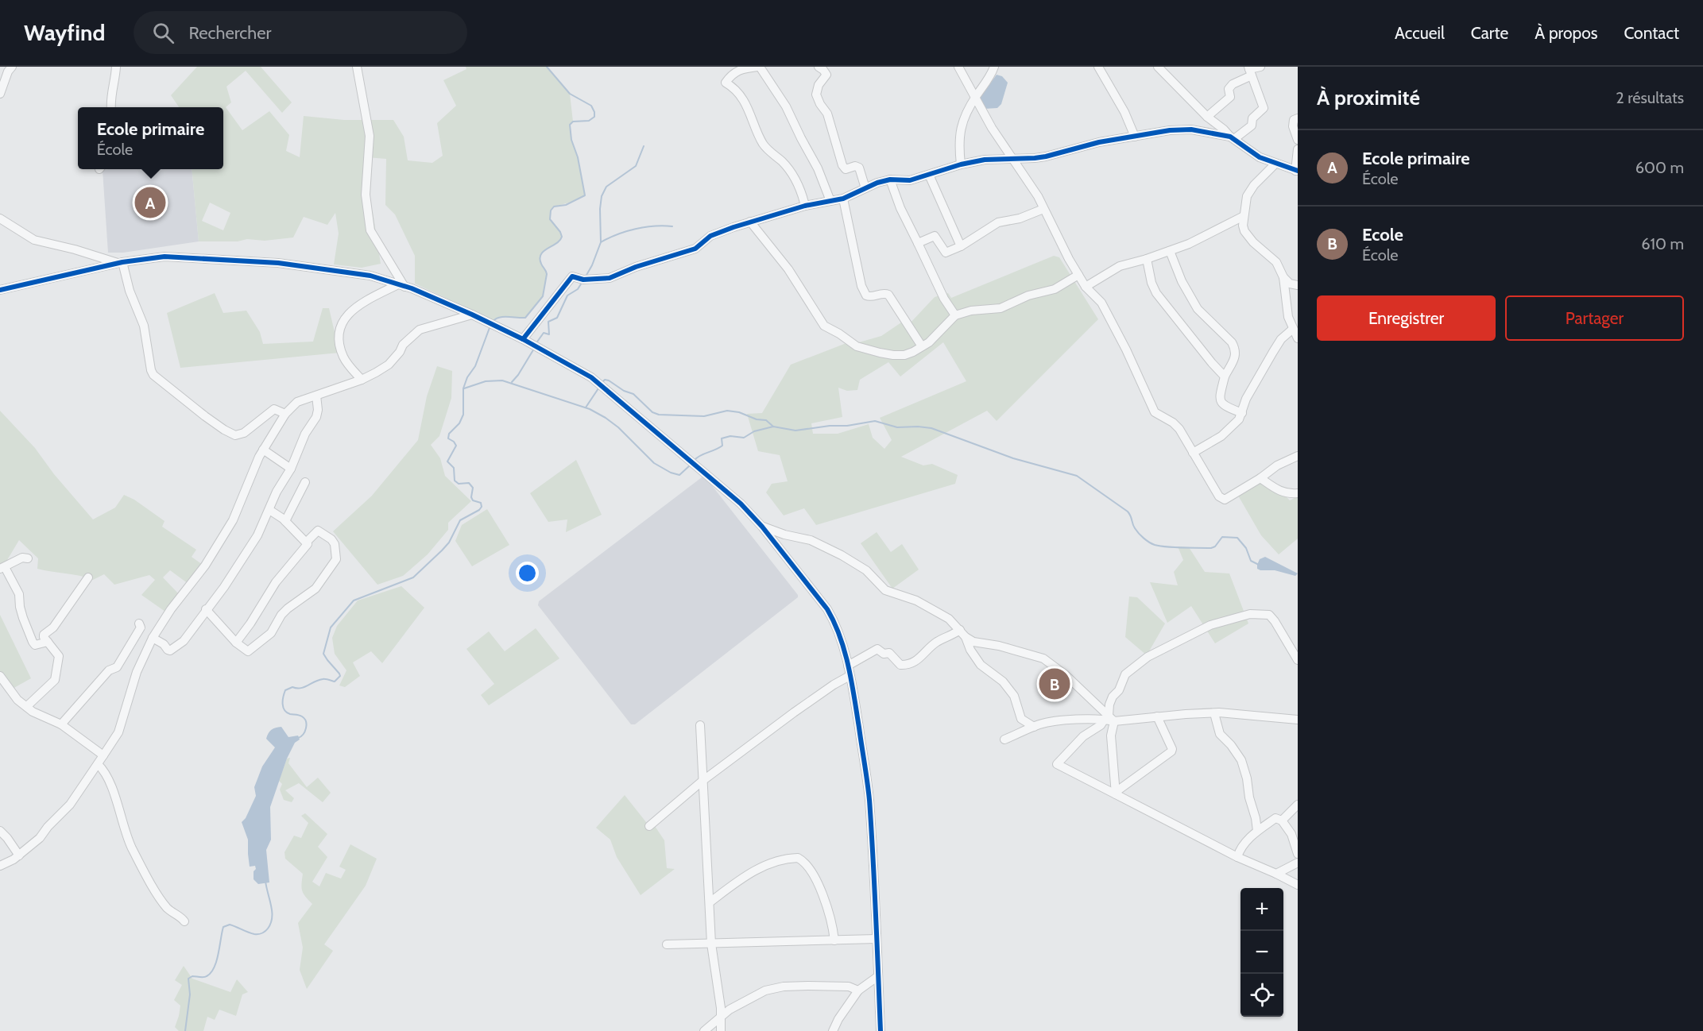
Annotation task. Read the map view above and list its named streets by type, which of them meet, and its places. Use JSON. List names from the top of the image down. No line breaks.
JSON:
{"page":{"header":"Wayfind","search":"Rechercher","nav":["Accueil","Carte","À propos","Contact"],"heading":["À proximité","2 résultats"],"popup":["Ecole primaire","École"],"list":[{"mark":"A","name":"Ecole primaire","note":"École","value":"600 m"},{"mark":"B","name":"Ecole","note":"École","value":"610 m"}],"pins":["A","B"],"buttons":["Enregistrer","Partager"],"map_buttons":["+","−"]}}
